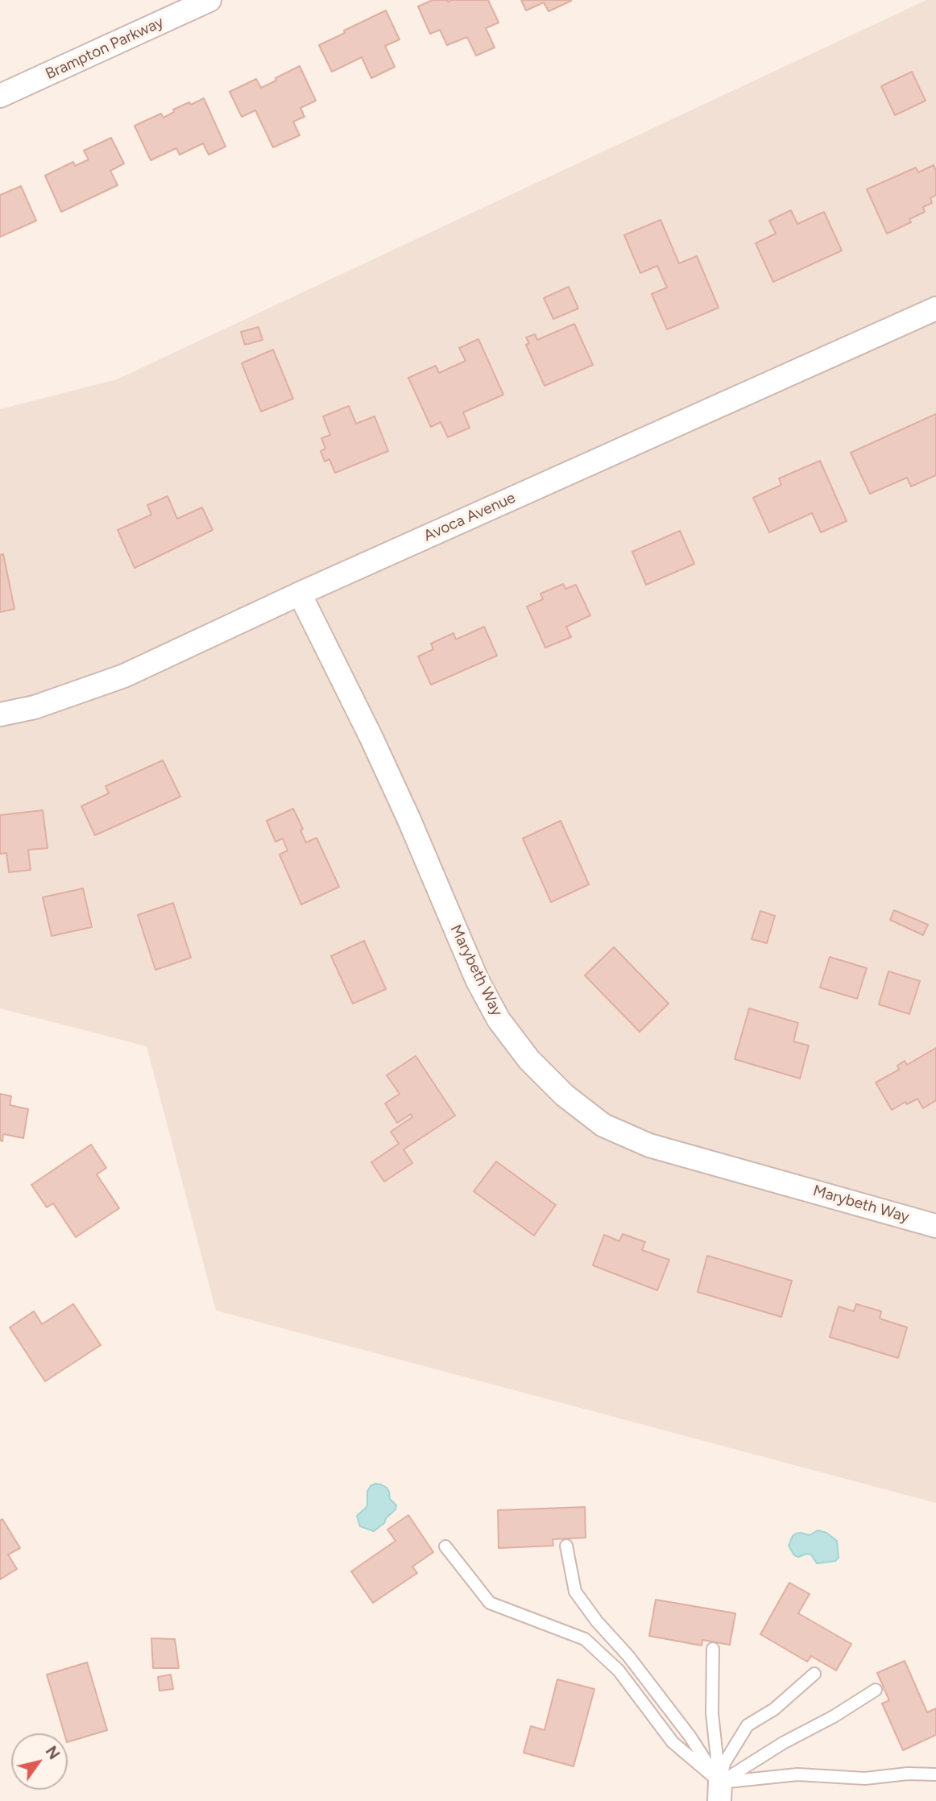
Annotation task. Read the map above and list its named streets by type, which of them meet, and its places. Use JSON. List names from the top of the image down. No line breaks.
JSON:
{"streets":{"street":["Brampton Parkway","Avoca Avenue","Marybeth Way"]},"crossings":[["Avoca Avenue","Marybeth Way"]],"north":"top right"}
